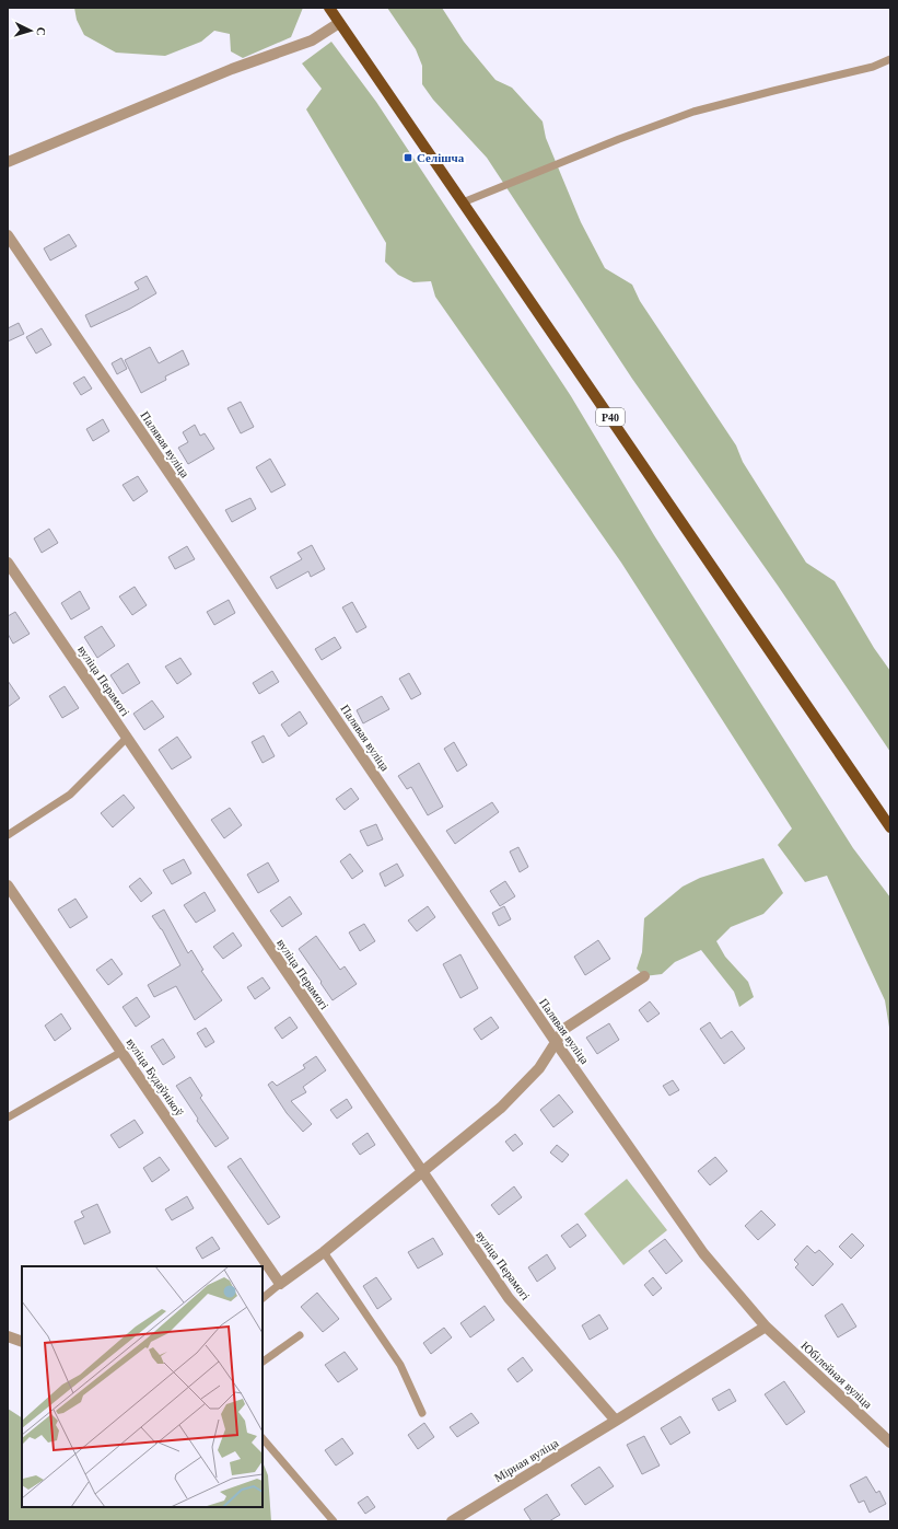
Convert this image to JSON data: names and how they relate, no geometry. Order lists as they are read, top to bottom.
{
  "streets": {
    "main road": ["Р40"],
    "street": [
      "Палявая вуліца",
      "вуліца Перамогі",
      "вуліца Будаўнікоў",
      "Юбілейная вуліца",
      "Мірная вуліца"
    ]
  },
  "crossings": [
    ["Палявая вуліца", "Юбілейная вуліца"],
    ["Палявая вуліца", "Мірная вуліца"],
    ["вуліца Перамогі", "Мірная вуліца"],
    ["Юбілейная вуліца", "Мірная вуліца"]
  ],
  "places": {
    "transit": ["Селішча"]
  },
  "north": "right"
}
